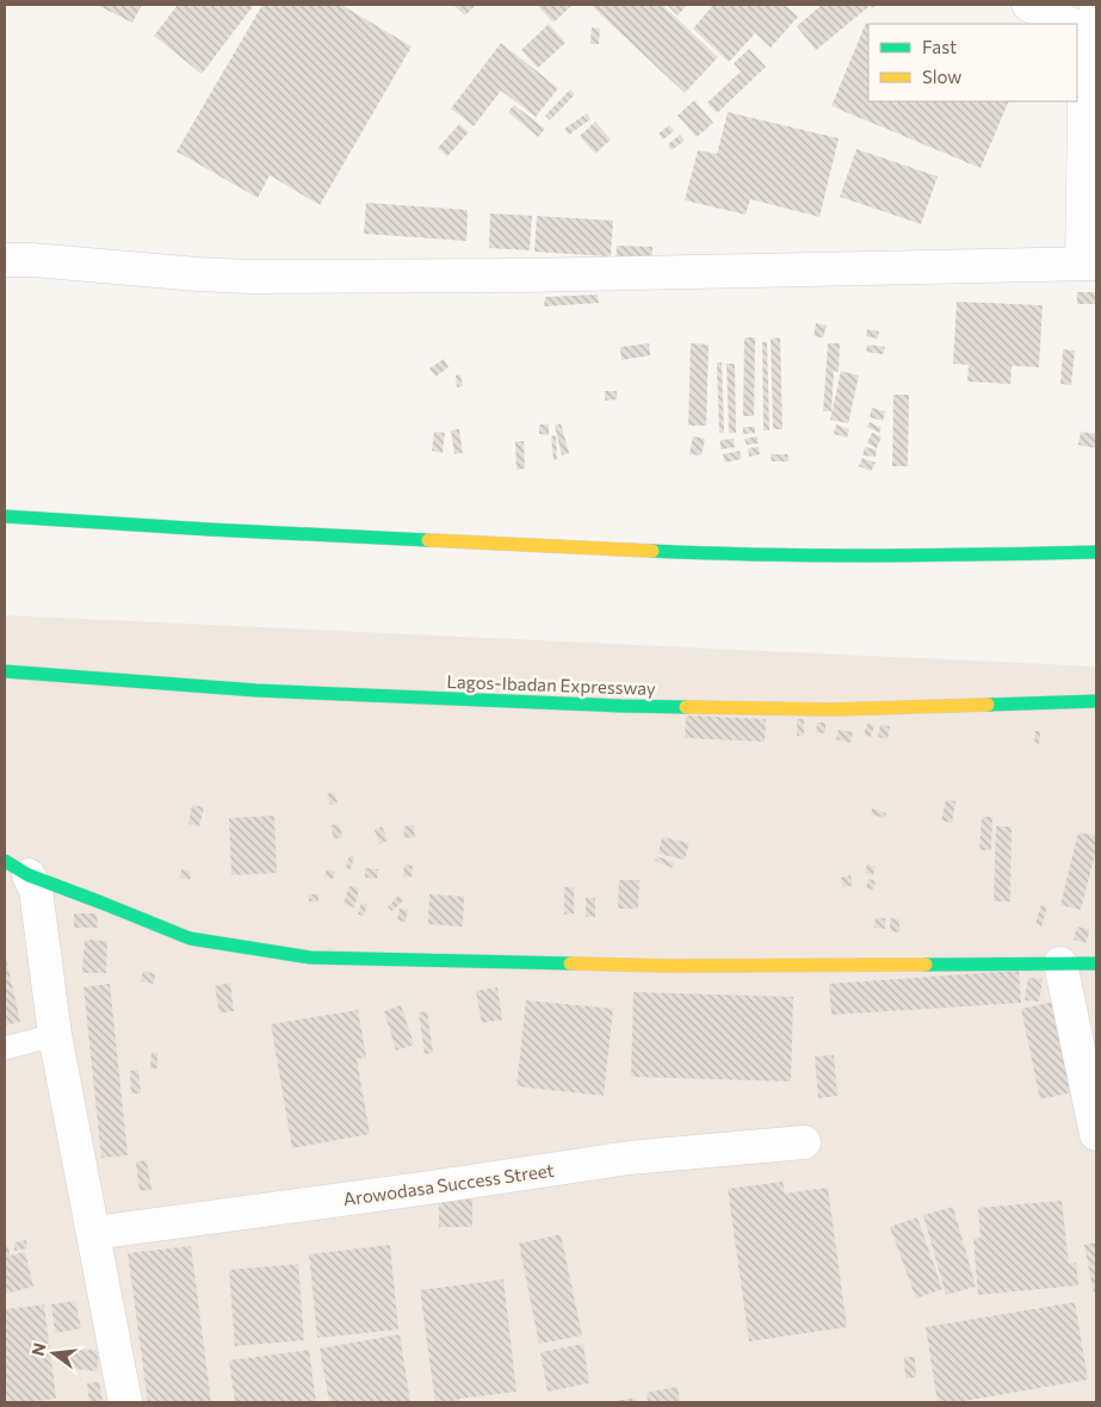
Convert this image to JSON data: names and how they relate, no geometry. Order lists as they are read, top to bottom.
{
  "streets": {
    "main road": ["Lagos-Ibadan Expressway"],
    "street": ["Arowodasa Success Street"]
  },
  "legend": ["Fast", "Slow"],
  "north": "left"
}
